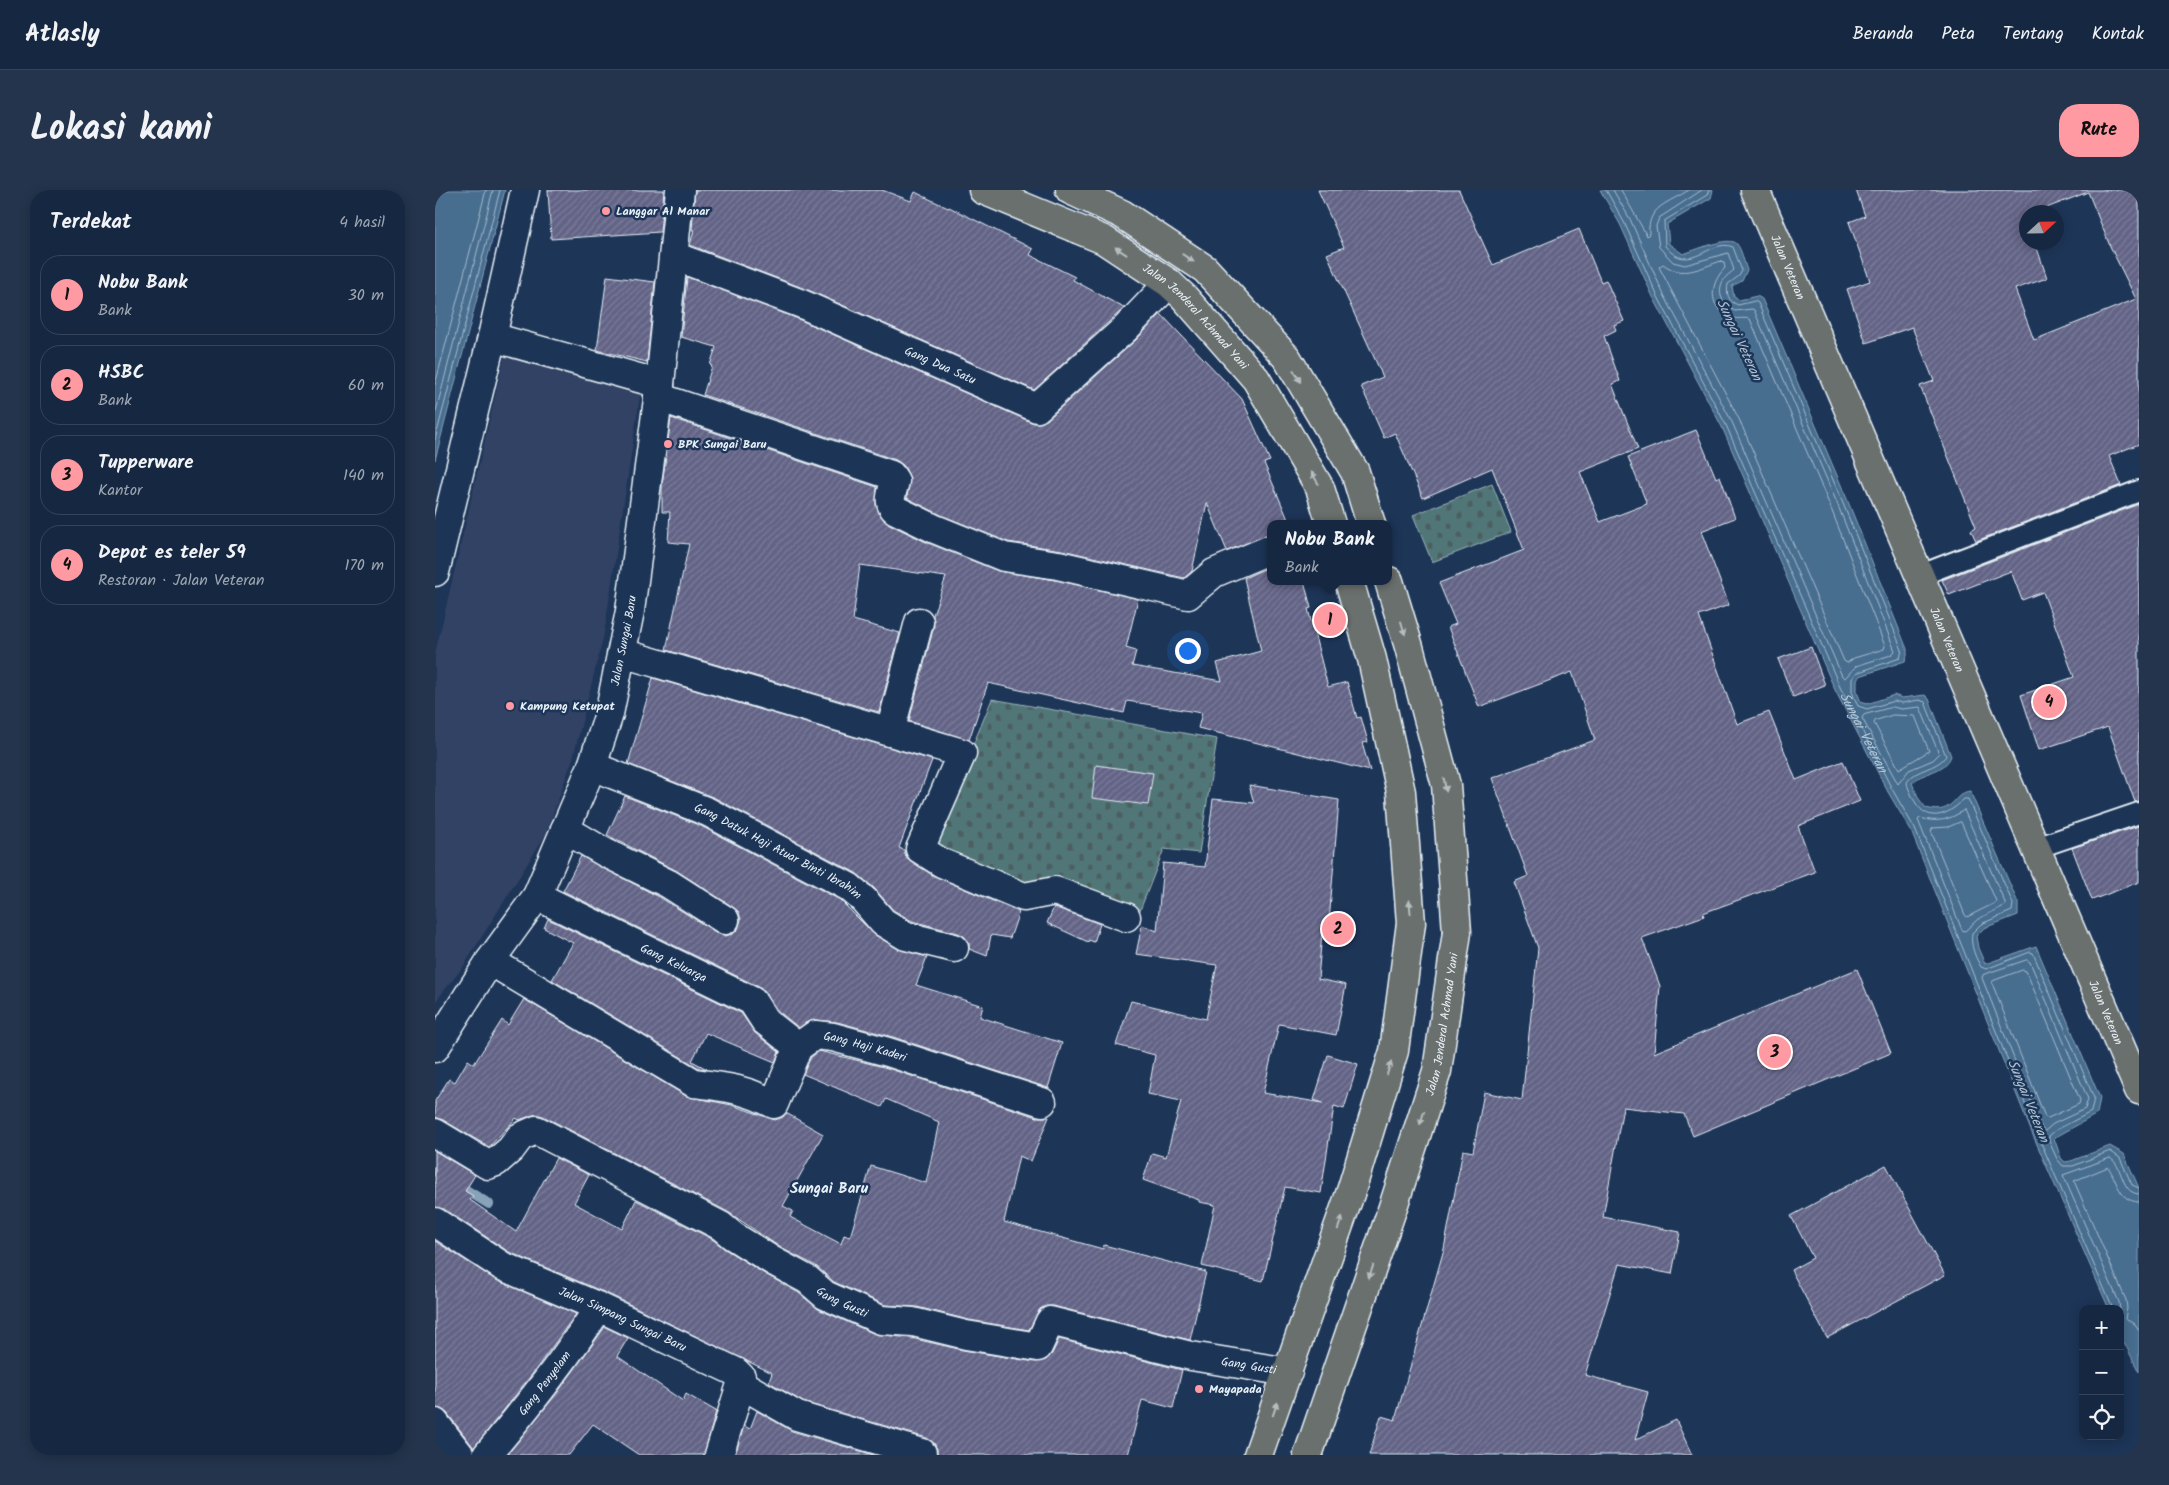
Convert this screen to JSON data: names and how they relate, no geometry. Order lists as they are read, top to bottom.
{
  "streets": {
    "main road": ["Jalan Veteran", "Jalan Jenderal Achmad Yani"],
    "street": [
      "Gang Dua Satu",
      "Jalan Sungai Baru",
      "Gang Datuk Haji Atuar Binti Ibrahim",
      "Gang Keluarga",
      "Gang Haji Kaderi",
      "Gang Gusti",
      "Jalan Simpang Sungai Baru",
      "Gang Penyelam"
    ]
  },
  "crossings": [
    ["Jalan Jenderal Achmad Yani", "Gang Dua Satu"],
    ["Gang Dua Satu", "Jalan Sungai Baru"],
    ["Jalan Sungai Baru", "Gang Datuk Haji Atuar Binti Ibrahim"],
    ["Jalan Sungai Baru", "Gang Keluarga"],
    ["Gang Keluarga", "Gang Haji Kaderi"],
    ["Jalan Simpang Sungai Baru", "Gang Penyelam"]
  ],
  "districts": ["Sungai Baru"],
  "water": ["Sungai Veteran"],
  "places": [
    "Langgar Al Manar",
    "BPK Sungai Baru",
    "Kampung Ketupat",
    "Mayapada"
  ],
  "north": "right",
  "page": {
    "header": "Atlasly",
    "nav": [
      "Beranda",
      "Peta",
      "Tentang",
      "Kontak"
    ],
    "title": "Lokasi kami",
    "buttons": "Rute",
    "heading": ["Terdekat", "4 hasil"],
    "list": [
      {
        "mark": "1",
        "name": "Nobu Bank",
        "note": "Bank",
        "value": "30 m"
      },
      {
        "mark": "2",
        "name": "HSBC",
        "note": "Bank",
        "value": "60 m"
      },
      {
        "mark": "3",
        "name": "Tupperware",
        "note": "Kantor",
        "value": "140 m"
      },
      {
        "mark": "4",
        "name": "Depot es teler 59",
        "note": "Restoran · Jalan Veteran",
        "value": "170 m"
      }
    ],
    "popup": ["Nobu Bank", "Bank"],
    "pins": [
      "1",
      "4",
      "2",
      "3"
    ],
    "map_buttons": ["+", "−"]
  }
}
